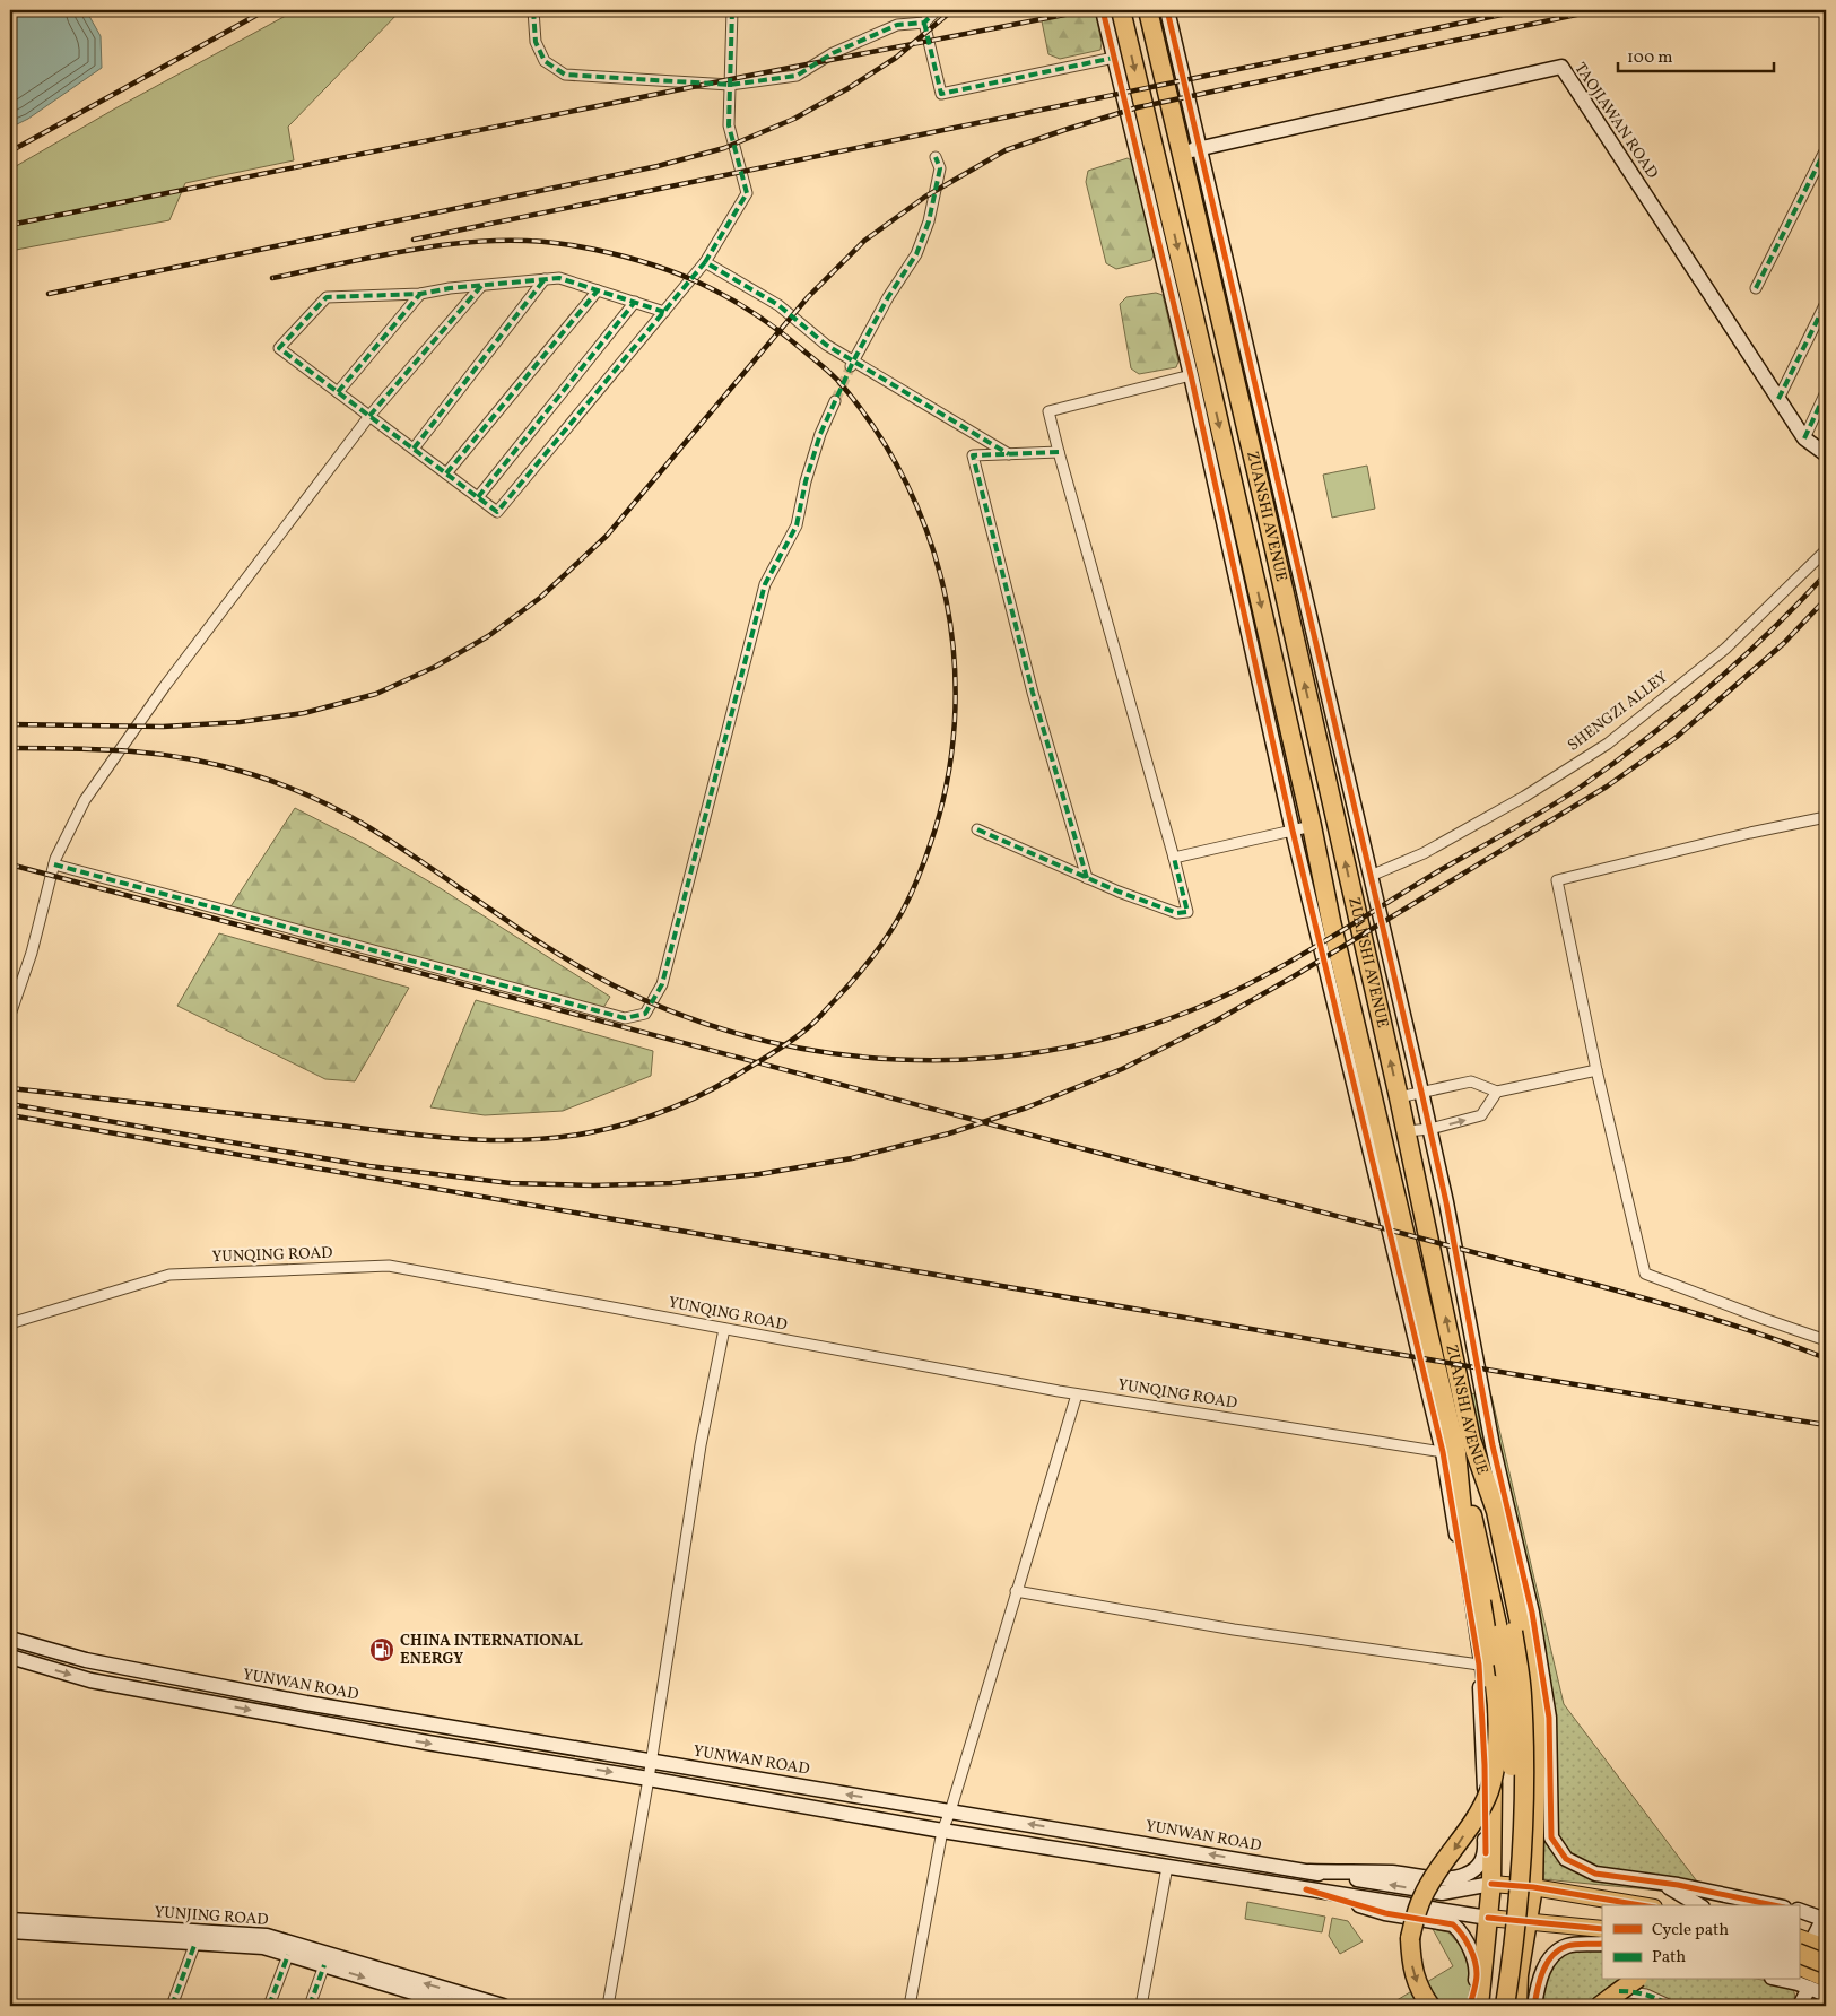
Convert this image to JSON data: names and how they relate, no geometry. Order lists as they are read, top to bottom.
{
  "streets": {
    "highway": ["ZUANSHI AVENUE"],
    "street": [
      "TAOJIAWAN ROAD",
      "SHENGZI ALLEY",
      "YUNQING ROAD",
      "YUNWAN ROAD",
      "YUNJING ROAD"
    ]
  },
  "crossings": [
    ["TAOJIAWAN ROAD", "ZUANSHI AVENUE"],
    ["ZUANSHI AVENUE", "YUNQING ROAD"],
    ["ZUANSHI AVENUE", "YUNWAN ROAD"]
  ],
  "places": {
    "fuel station": ["CHINA INTERNATIONAL ENERGY"]
  },
  "legend": ["Cycle path", "Path"],
  "scale_bar": "100 m"
}
